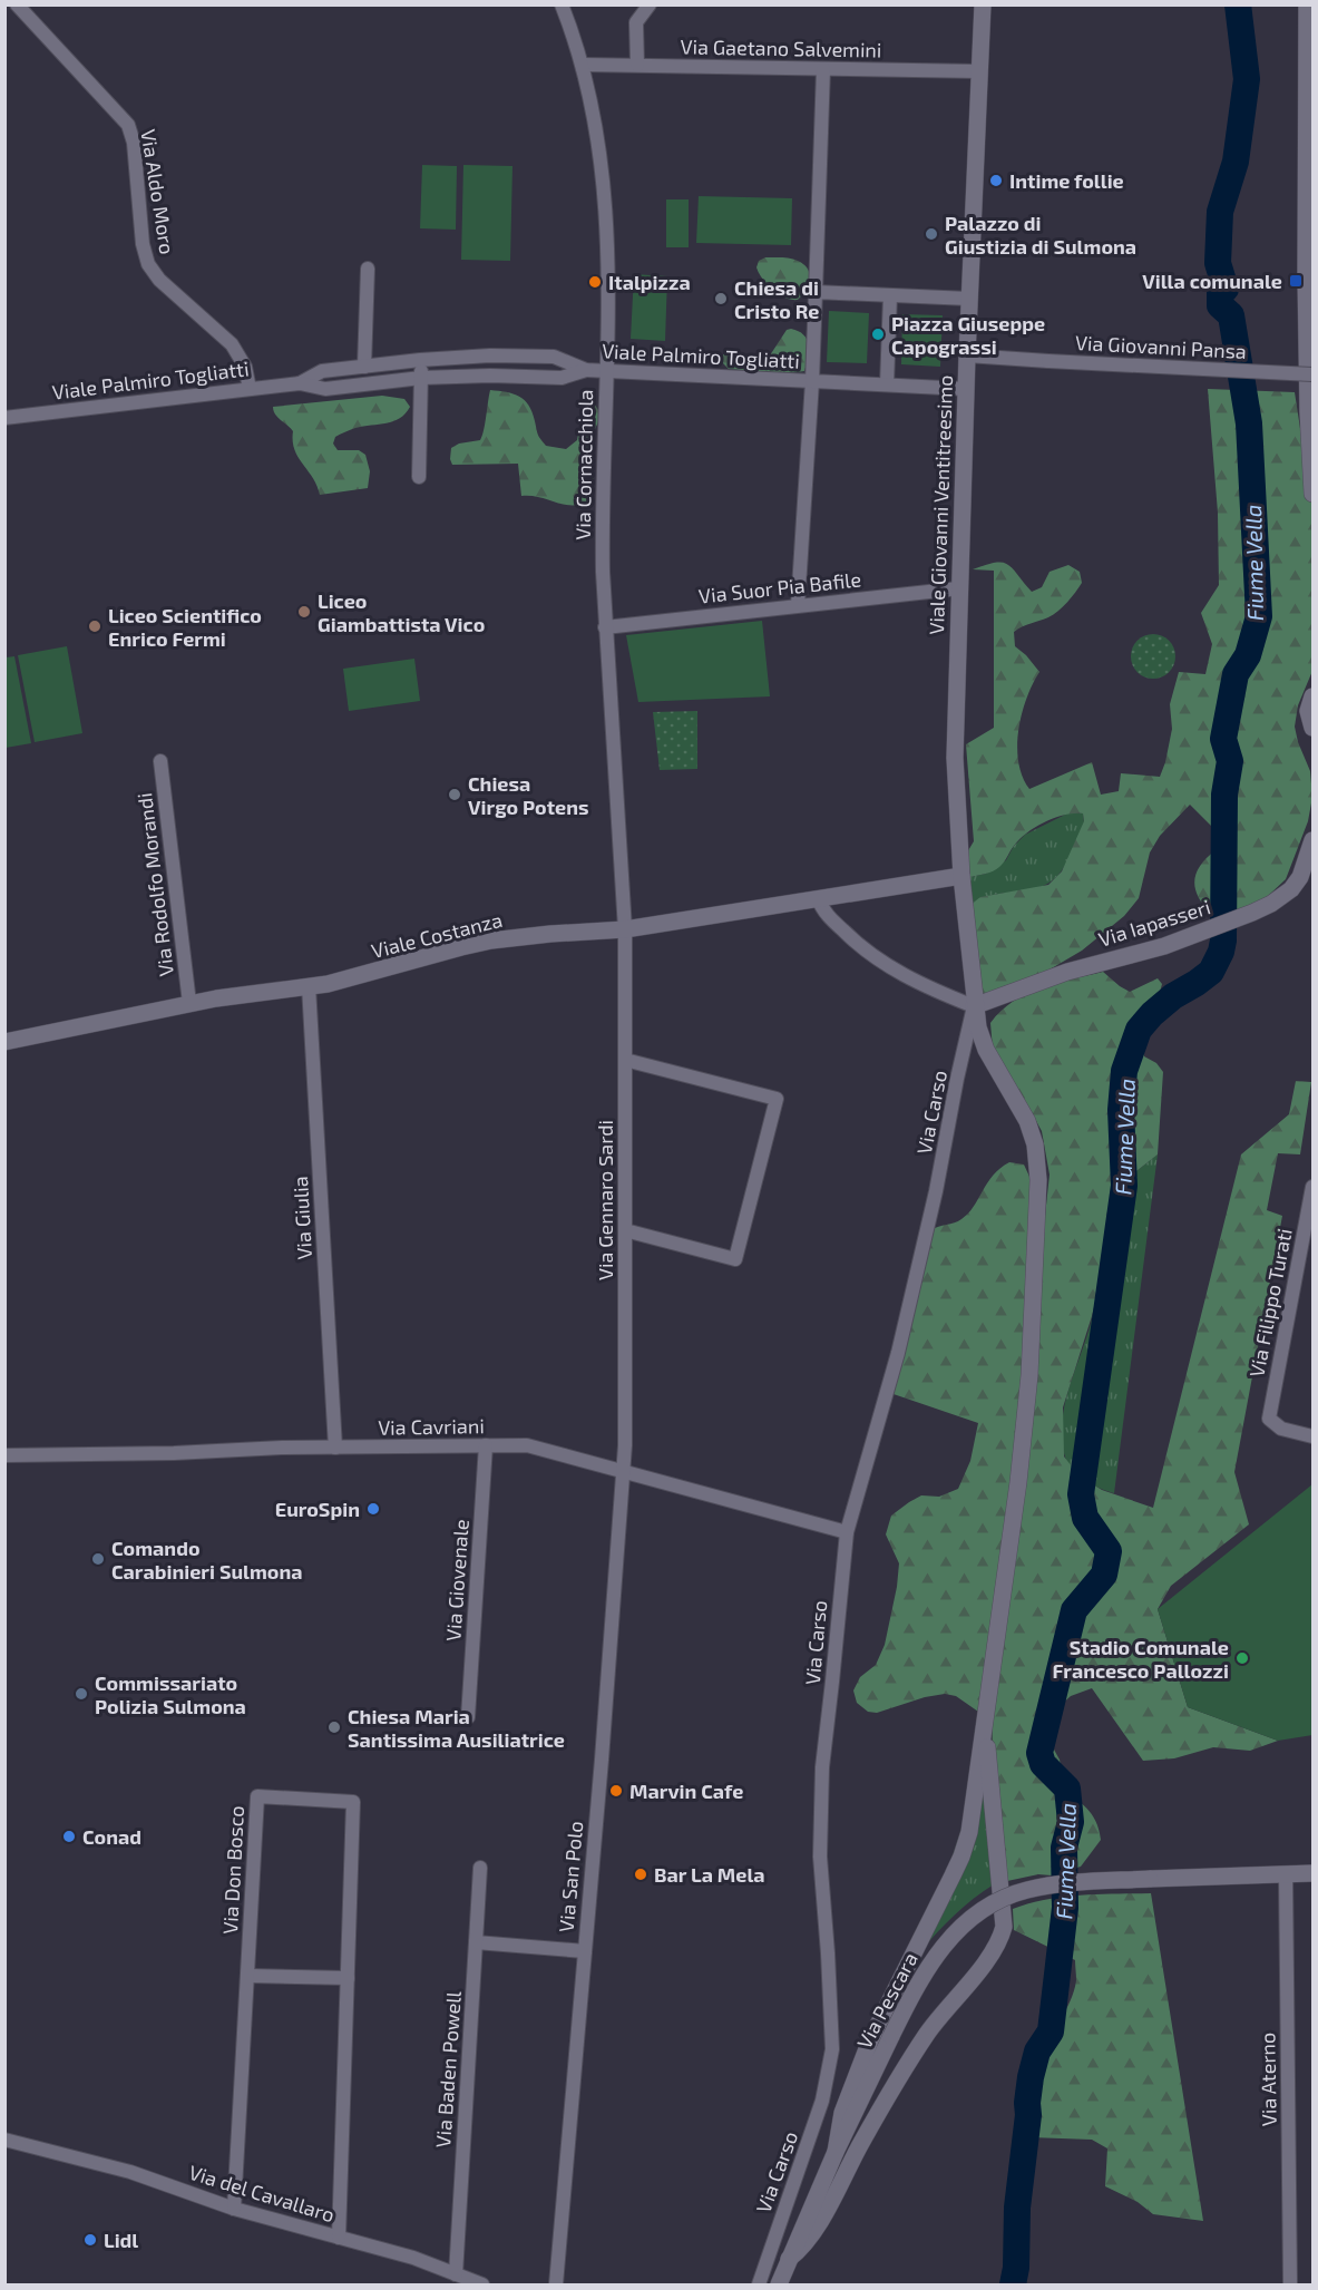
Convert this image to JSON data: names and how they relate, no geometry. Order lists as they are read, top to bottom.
{
  "streets": {
    "street": [
      "Via Gaetano Salvemini",
      "Via Aldo Moro",
      "Via Giovanni Pansa",
      "Viale Palmiro Togliatti",
      "Via Cornacchiola",
      "Viale Giovanni Ventitreesimo",
      "Via Suor Pia Bafile",
      "Via Rodolfo Morandi",
      "Via Iapasseri",
      "Viale Costanza",
      "Via Carso",
      "Via Gennaro Sardi",
      "Via Giulia",
      "Via Filippo Turati",
      "Via Cavriani",
      "Via Giovenale",
      "Via Don Bosco",
      "Via San Polo",
      "Via Pescara",
      "Via Baden Powell",
      "Via Aterno",
      "Via del Cavallaro"
    ]
  },
  "crossings": [
    ["Via Gaetano Salvemini", "Via Cornacchiola"],
    ["Via Gaetano Salvemini", "Viale Giovanni Ventitreesimo"],
    ["Via Aldo Moro", "Viale Palmiro Togliatti"],
    ["Via Giovanni Pansa", "Viale Giovanni Ventitreesimo"],
    ["Viale Palmiro Togliatti", "Via Cornacchiola"],
    ["Via Cornacchiola", "Via Suor Pia Bafile"],
    ["Via Cornacchiola", "Viale Costanza"],
    ["Via Cornacchiola", "Via Gennaro Sardi"],
    ["Viale Giovanni Ventitreesimo", "Via Suor Pia Bafile"],
    ["Viale Giovanni Ventitreesimo", "Via Iapasseri"],
    ["Viale Giovanni Ventitreesimo", "Viale Costanza"],
    ["Viale Giovanni Ventitreesimo", "Via Carso"],
    ["Via Rodolfo Morandi", "Viale Costanza"],
    ["Via Iapasseri", "Via Carso"],
    ["Viale Costanza", "Via Gennaro Sardi"],
    ["Viale Costanza", "Via Giulia"],
    ["Via Carso", "Via Cavriani"],
    ["Via Gennaro Sardi", "Via Cavriani"],
    ["Via Gennaro Sardi", "Via San Polo"],
    ["Via Giulia", "Via Cavriani"],
    ["Via Cavriani", "Via Giovenale"],
    ["Via Cavriani", "Via San Polo"],
    ["Via Don Bosco", "Via del Cavallaro"],
    ["Via Pescara", "Via Aterno"],
    ["Via Baden Powell", "Via del Cavallaro"]
  ],
  "water": ["Fiume Vella"],
  "places": {
    "other": [
      "Intime follie",
      "Palazzo di Giustizia di Sulmona",
      "Italpizza",
      "Chiesa di Cristo Re",
      "Piazza Giuseppe Capograssi",
      "Liceo Giambattista Vico",
      "Liceo Scientifico Enrico Fermi",
      "Chiesa Virgo Potens",
      "EuroSpin",
      "Comando Carabinieri Sulmona",
      "Stadio Comunale Francesco Pallozzi",
      "Commissariato Polizia Sulmona",
      "Chiesa Maria Santissima Ausiliatrice",
      "Marvin Cafe",
      "Conad",
      "Bar La Mela",
      "Lidl"
    ],
    "transit": ["Villa comunale"]
  }
}
